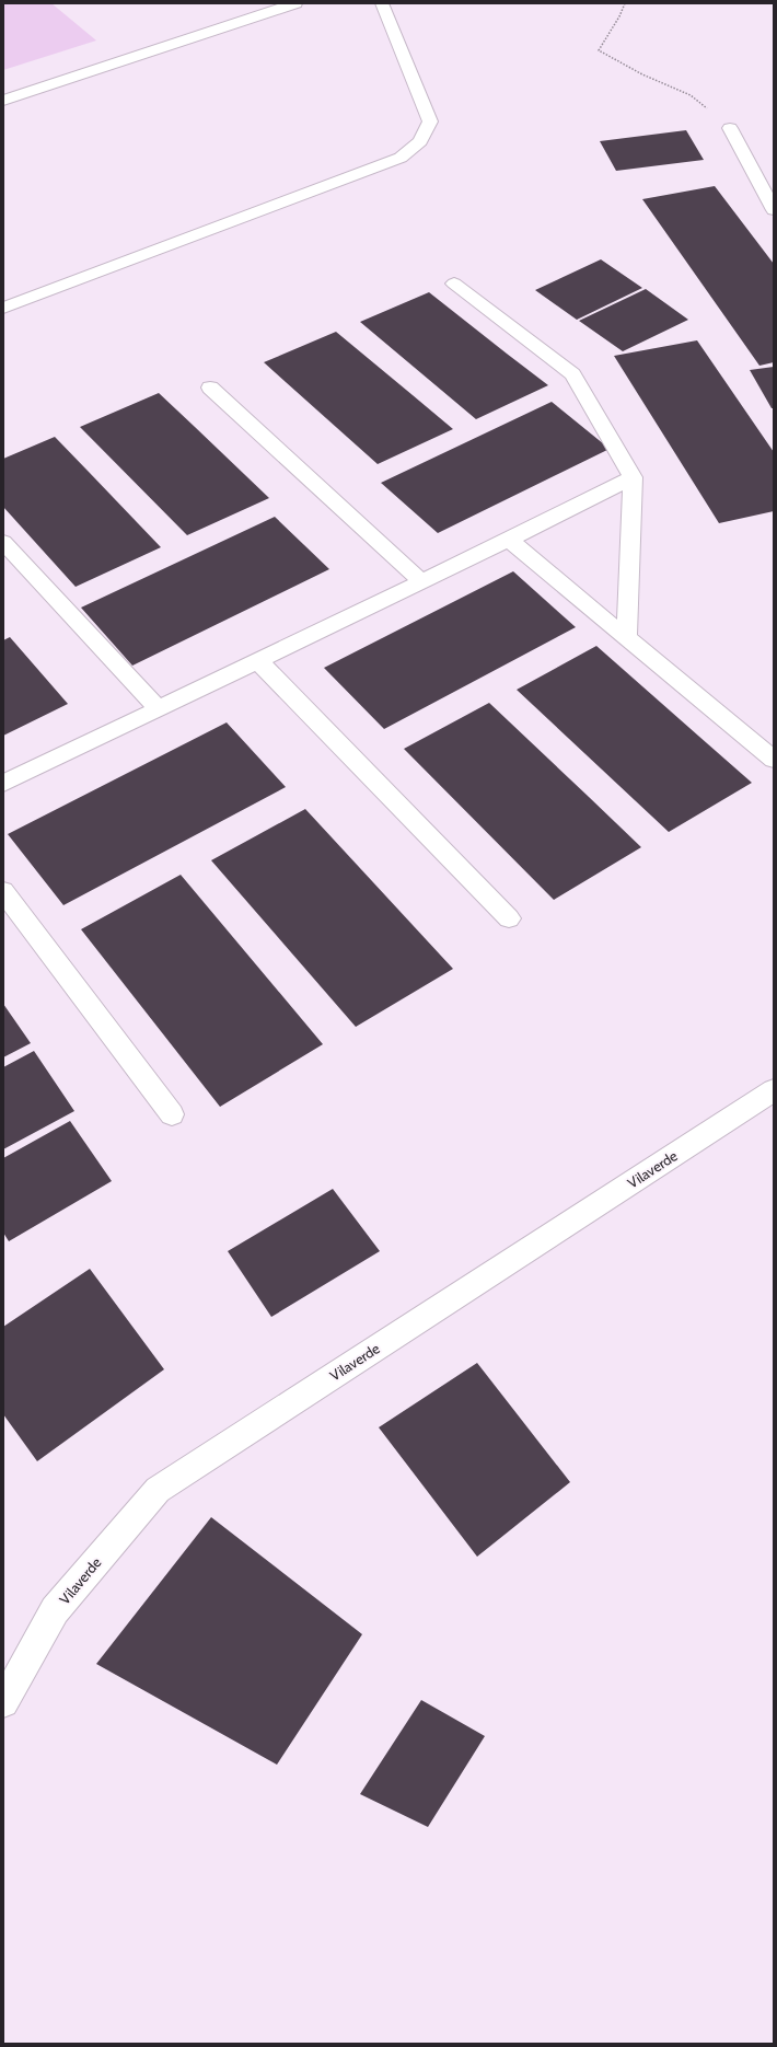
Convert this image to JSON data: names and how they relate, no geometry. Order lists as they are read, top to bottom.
{
  "streets": {
    "street": ["Vilaverde"]
  }
}
